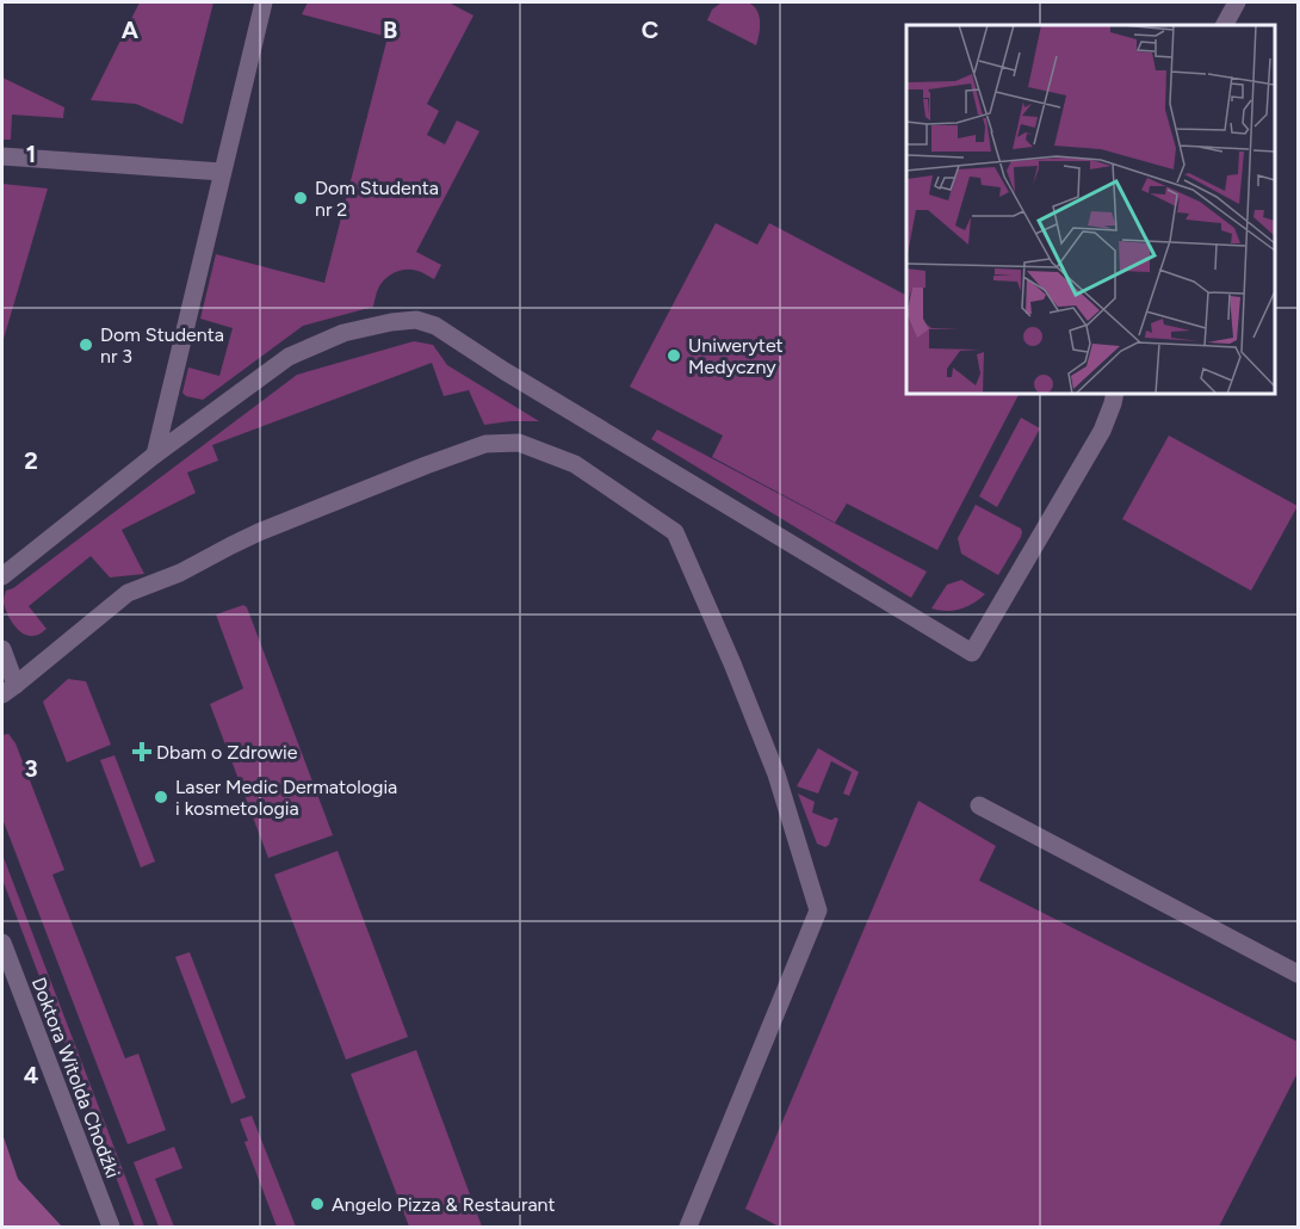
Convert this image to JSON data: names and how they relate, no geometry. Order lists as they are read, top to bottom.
{
  "streets": {
    "street": ["Doktora Witolda Chodźki"]
  },
  "places": {
    "other": [
      "Dom Studenta nr 2",
      "Dom Studenta nr 3",
      "Uniwerytet Medyczny",
      "Laser Medic Dermatologia i kosmetologia",
      "Angelo Pizza & Restaurant"
    ],
    "health": ["Dbam o Zdrowie"]
  },
  "grid": {
    "columns": ["A", "B", "C"],
    "rows": [
      "1",
      "2",
      "3",
      "4"
    ]
  }
}
